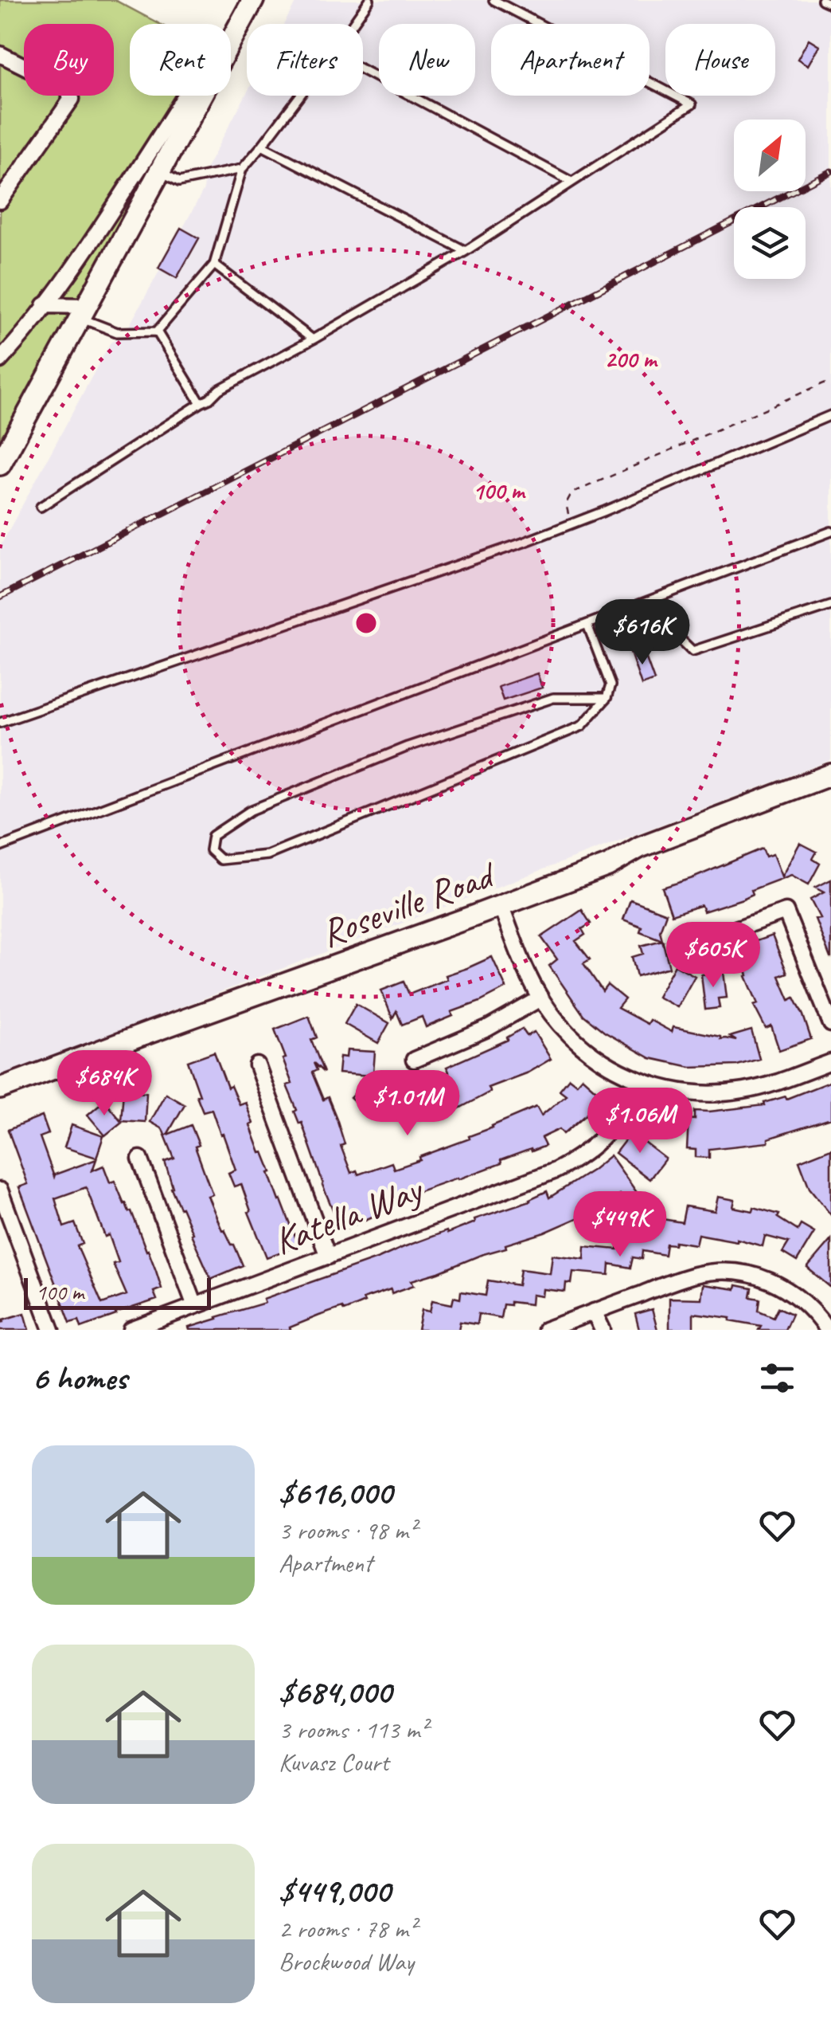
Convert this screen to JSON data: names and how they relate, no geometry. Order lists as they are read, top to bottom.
{
  "streets": {
    "main road": ["Roseville Road"],
    "street": ["Katella Way"]
  },
  "scale_bar": "100 m",
  "north": "top right",
  "page": {
    "chip": [
      "Buy",
      "Rent",
      "Filters",
      "New",
      "Apartment",
      "House"
    ],
    "price": [
      "$616K",
      "$605K",
      "$684K",
      "$1.01M",
      "$1.06M",
      "$449K"
    ],
    "scale": "100 m",
    "heading": "6 homes",
    "list": [
      {
        "name": "$616,000",
        "note": "3 rooms · 98 m² · Apartment"
      },
      {
        "name": "$684,000",
        "note": "3 rooms · 113 m² · Kuvasz Court"
      },
      {
        "name": "$449,000",
        "note": "2 rooms · 78 m² · Brockwood Way"
      }
    ]
  },
  "rings": ["200 m", "100 m"]
}
